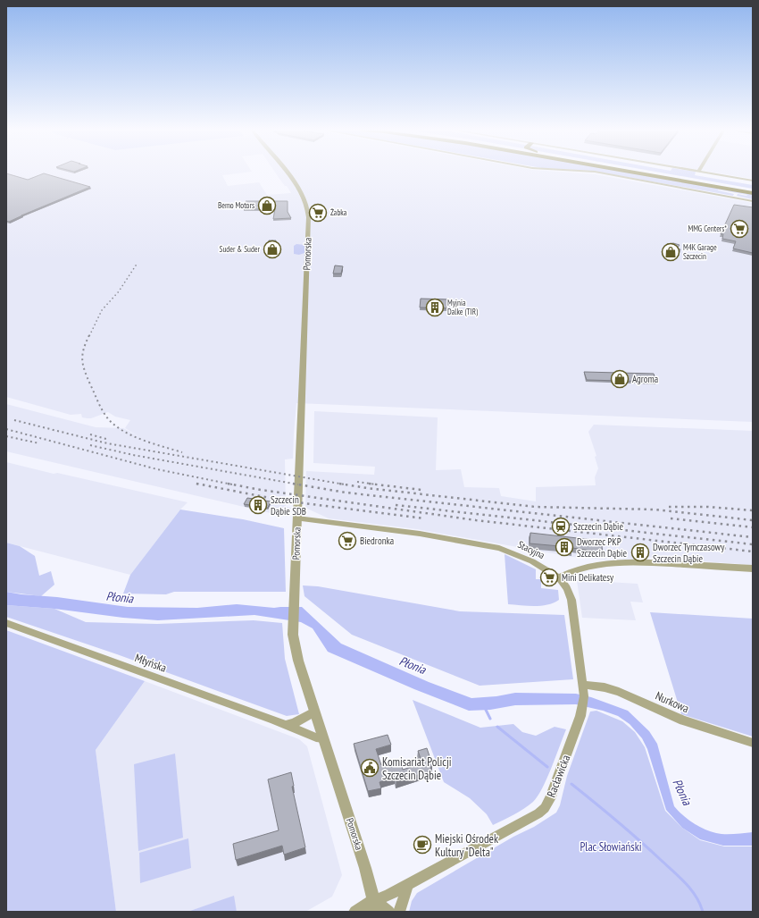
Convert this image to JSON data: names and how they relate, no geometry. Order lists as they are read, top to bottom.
{
  "streets": {
    "street": [
      "Pomorska",
      "Stacyjna",
      "Młyńska",
      "Nurkowa",
      "Racławicka"
    ]
  },
  "crossings": [
    ["Pomorska", "Stacyjna"],
    ["Pomorska", "Młyńska"],
    ["Pomorska", "Racławicka"],
    ["Stacyjna", "Racławicka"],
    ["Nurkowa", "Racławicka"]
  ],
  "water": ["Płonia"],
  "parks": ["Plac Słowiański"],
  "places": {
    "shop": [
      "Bemo Motors",
      "Suder & Suder",
      "M4K Garage Szczecin",
      "Agroma"
    ],
    "supermarket": [
      "Żabka",
      "MMG Centers*",
      "Biedronka",
      "Mini Delikatesy"
    ],
    "building": [
      "Myjnia Dalke (TIR)",
      "Szczecin Dąbie SDB",
      "Dworzec PKP Szczecin Dąbie",
      "Dworzec Tymczasowy Szczecin Dąbie"
    ],
    "station": ["Szczecin Dąbie"],
    "public building": ["Komisariat Policji Szczecin Dąbie"],
    "cafe": ["Miejski Ośrodek Kultury \"Delta\""]
  }
}
